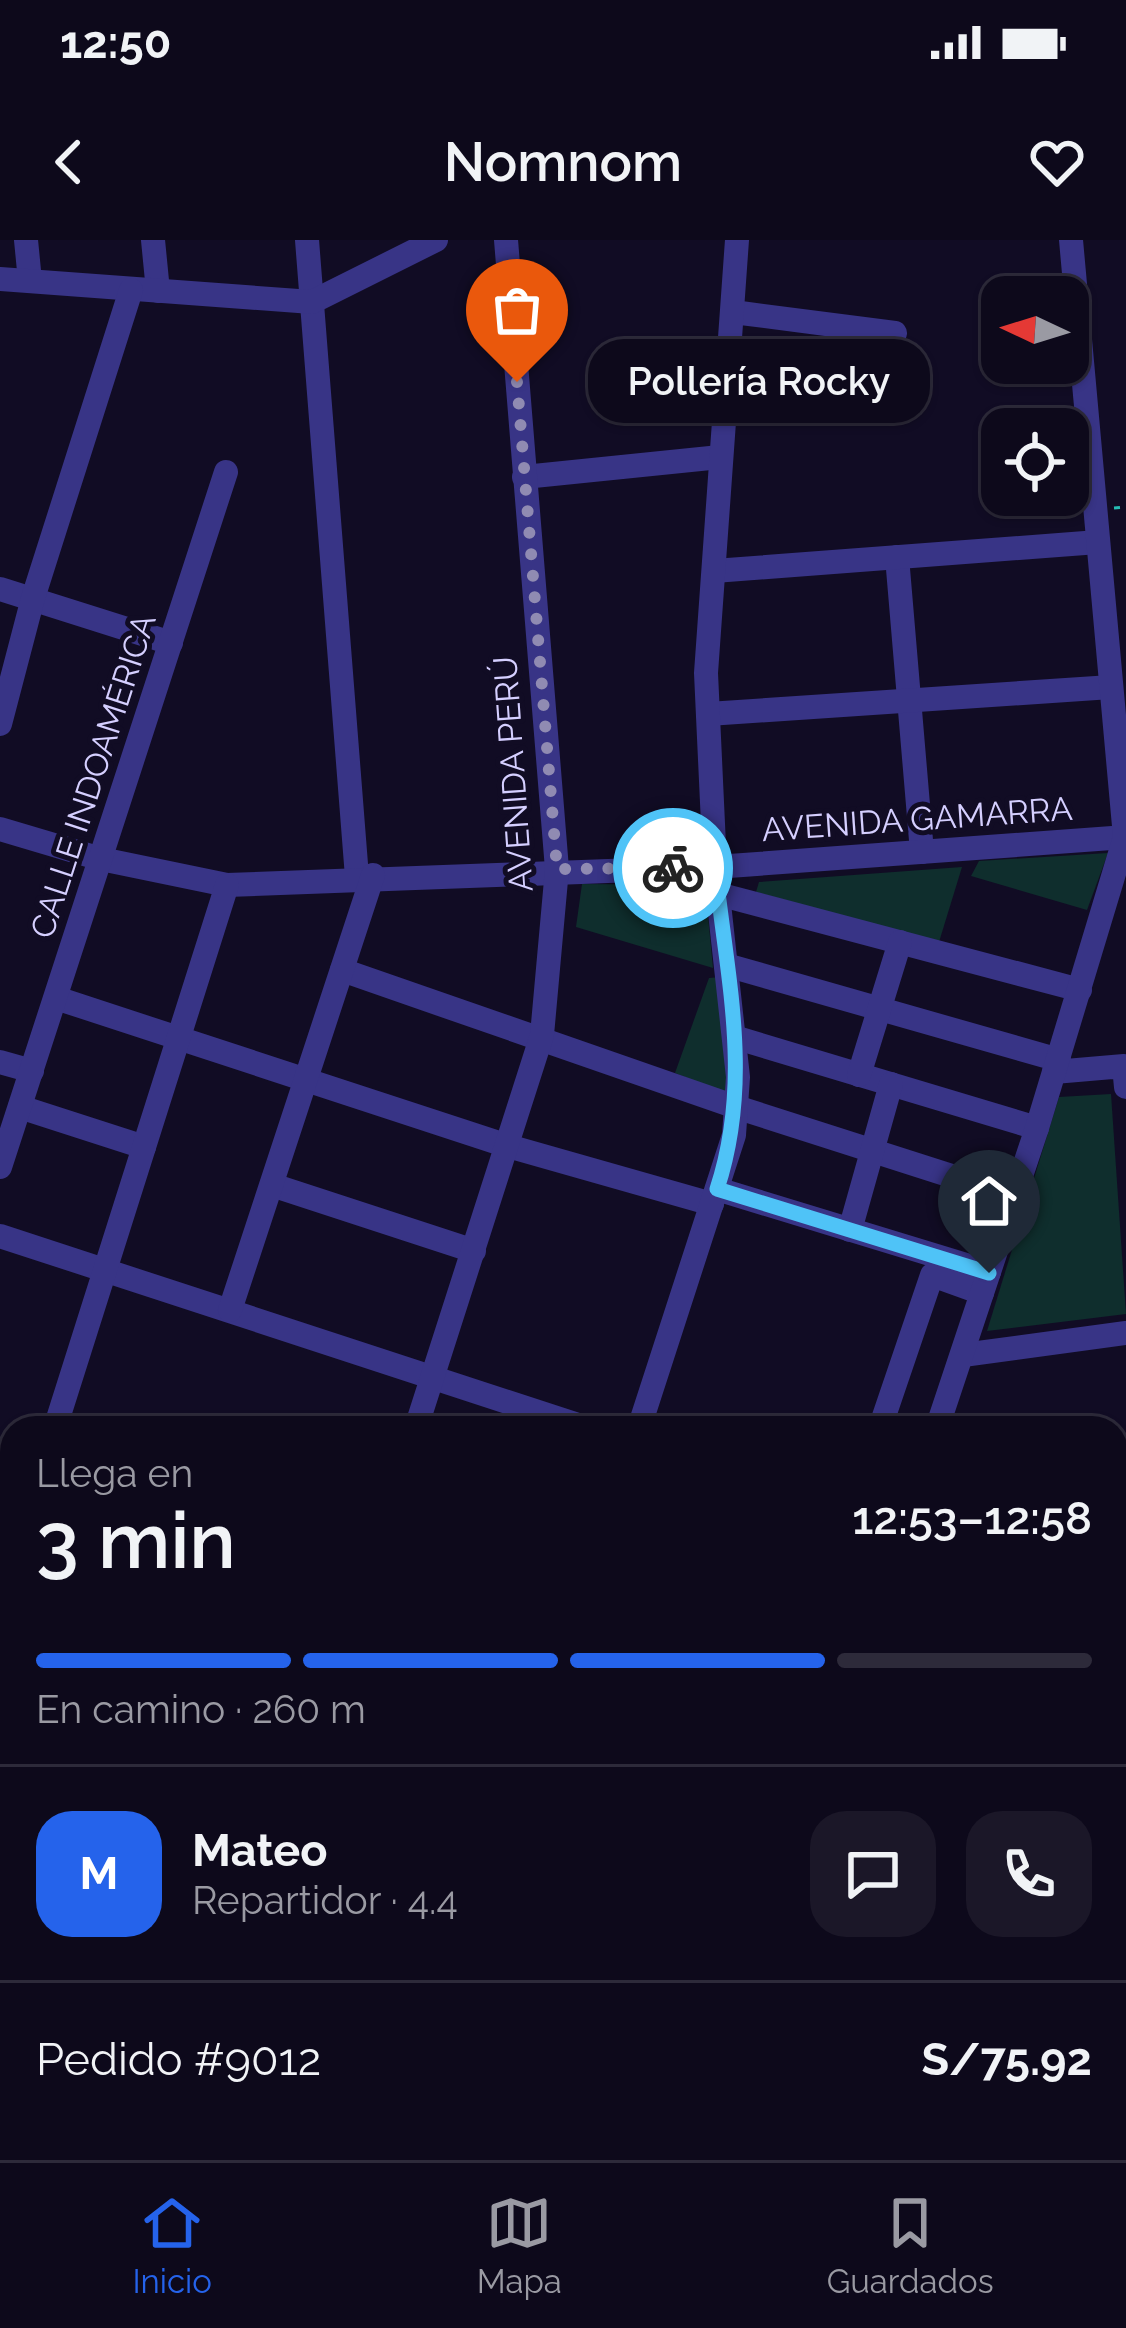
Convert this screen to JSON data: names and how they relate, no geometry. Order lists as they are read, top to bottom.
{
  "streets": {
    "street": ["AVENIDA PERÚ", "CALLE INDOAMÉRICA", "AVENIDA GAMARRA"]
  },
  "crossings": [
    ["AVENIDA PERÚ", "AVENIDA GAMARRA"],
    ["CALLE INDOAMÉRICA", "AVENIDA GAMARRA"]
  ],
  "places": ["Pollería Rocky"],
  "north": "left",
  "page": {
    "status": "12:50",
    "header": "Nomnom",
    "bubble": "Pollería Rocky",
    "heading": ["3 min", "Llega en", "12:53–12:58"],
    "panel": [
      "Mateo",
      "Repartidor · 4.4",
      "Pedido #9012",
      "S/75.92"
    ],
    "bar": "En camino · 260 m",
    "round": "M",
    "tabs": ["Inicio", "Mapa", "Guardados"]
  }
}
